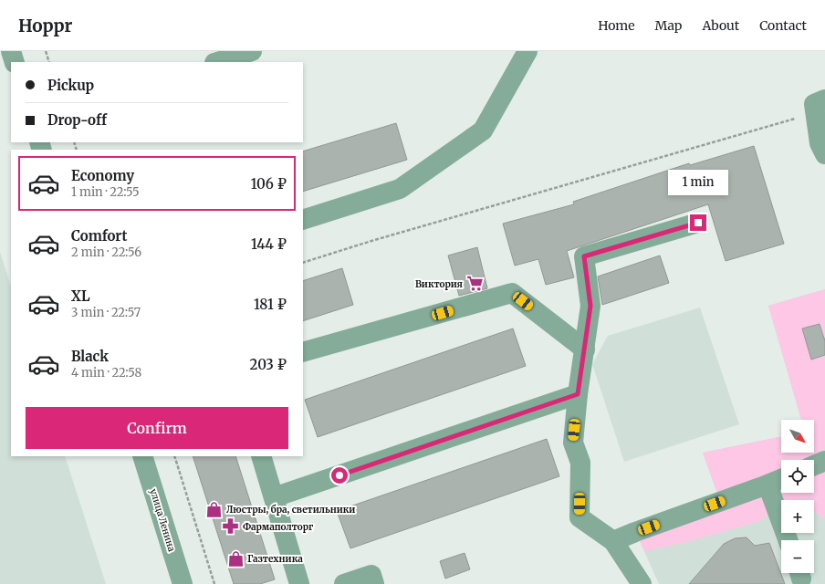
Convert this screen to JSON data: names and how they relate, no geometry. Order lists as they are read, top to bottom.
{
  "streets": {
    "street": ["улица Ленина"]
  },
  "places": {
    "supermarket": ["Виктория"],
    "shop": ["Люстры, бра, светильники", "Газтехника"],
    "pharmacy": ["Фармаполторг"]
  },
  "north": "bottom right",
  "page": {
    "header": "Hoppr",
    "nav": [
      "Home",
      "Map",
      "About",
      "Contact"
    ],
    "banner": ["Pickup", "Drop-off"],
    "list": [
      {
        "name": "Economy",
        "note": "1 min · 22:55",
        "value": "106 ₽"
      },
      {
        "name": "Comfort",
        "note": "2 min · 22:56",
        "value": "144 ₽"
      },
      {
        "name": "XL",
        "note": "3 min · 22:57",
        "value": "181 ₽"
      },
      {
        "name": "Black",
        "note": "4 min · 22:58",
        "value": "203 ₽"
      }
    ],
    "bubble": "1 min",
    "buttons": "Confirm",
    "map_buttons": ["+", "−"]
  }
}
